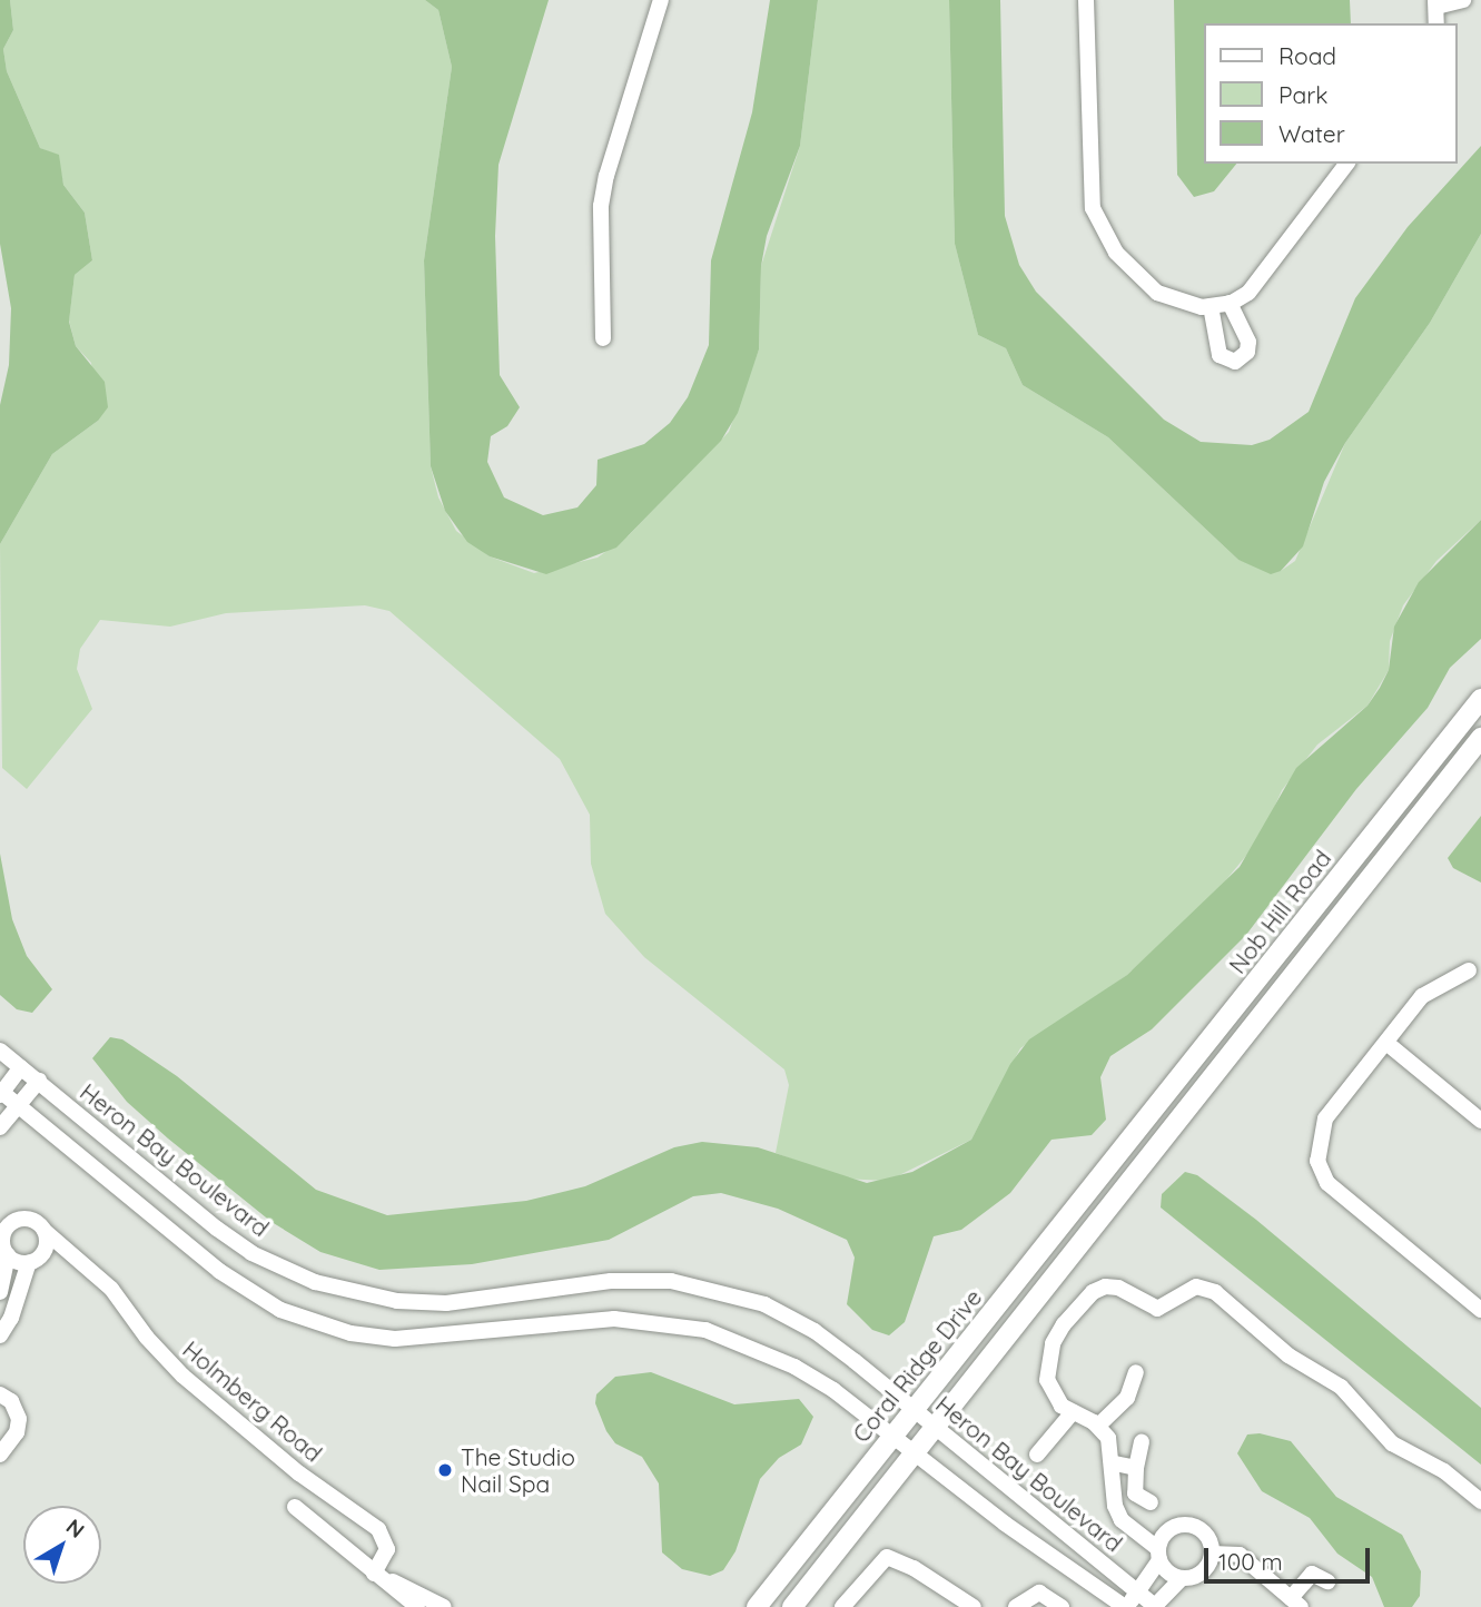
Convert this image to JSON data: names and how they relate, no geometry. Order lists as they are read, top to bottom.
{
  "streets": {
    "main road": ["Nob Hill Road", "Coral Ridge Drive"],
    "street": ["Heron Bay Boulevard", "Holmberg Road"]
  },
  "crossings": [
    ["Nob Hill Road", "Heron Bay Boulevard"],
    ["Nob Hill Road", "Coral Ridge Drive"],
    ["Heron Bay Boulevard", "Coral Ridge Drive"]
  ],
  "places": ["The Studio Nail Spa"],
  "legend": ["Road", "Park", "Water"],
  "scale_bar": "100 m",
  "north": "top right"
}
